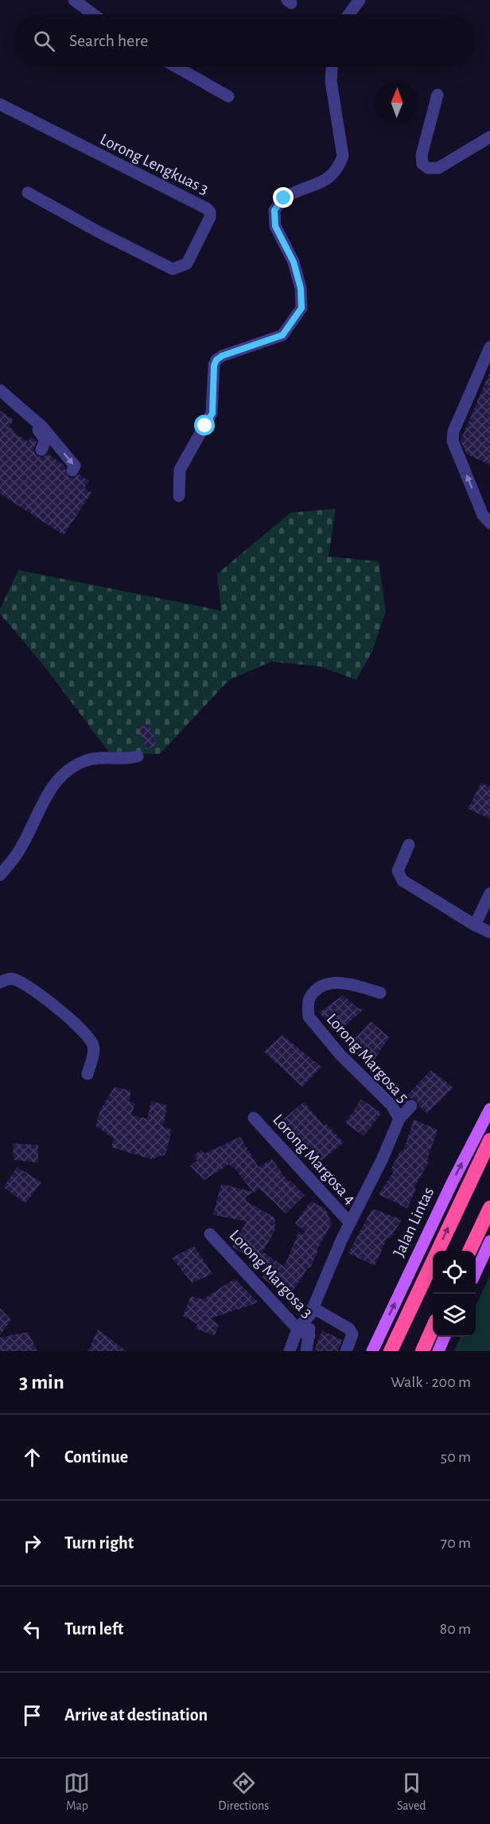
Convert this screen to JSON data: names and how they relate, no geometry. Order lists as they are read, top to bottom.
{
  "streets": {
    "highway": ["Jalan Lintas"],
    "street": [
      "Lorong Lengkuas 3",
      "Lorong Margosa 5",
      "Lorong Margosa 4",
      "Lorong Margosa 3"
    ]
  },
  "crossings": [
    ["Lorong Margosa 5", "Lorong Margosa 4"],
    ["Lorong Margosa 5", "Lorong Margosa 3"]
  ],
  "one_way": ["Jalan Lintas"],
  "north": "top",
  "page": {
    "search": "Search here",
    "heading": ["3 min", "Walk · 200 m"],
    "list": [
      ["Continue", "50 m"],
      ["Turn right", "70 m"],
      ["Turn left", "80 m"],
      "Arrive at destination"
    ],
    "nav": ["Map", "Directions", "Saved"]
  }
}
